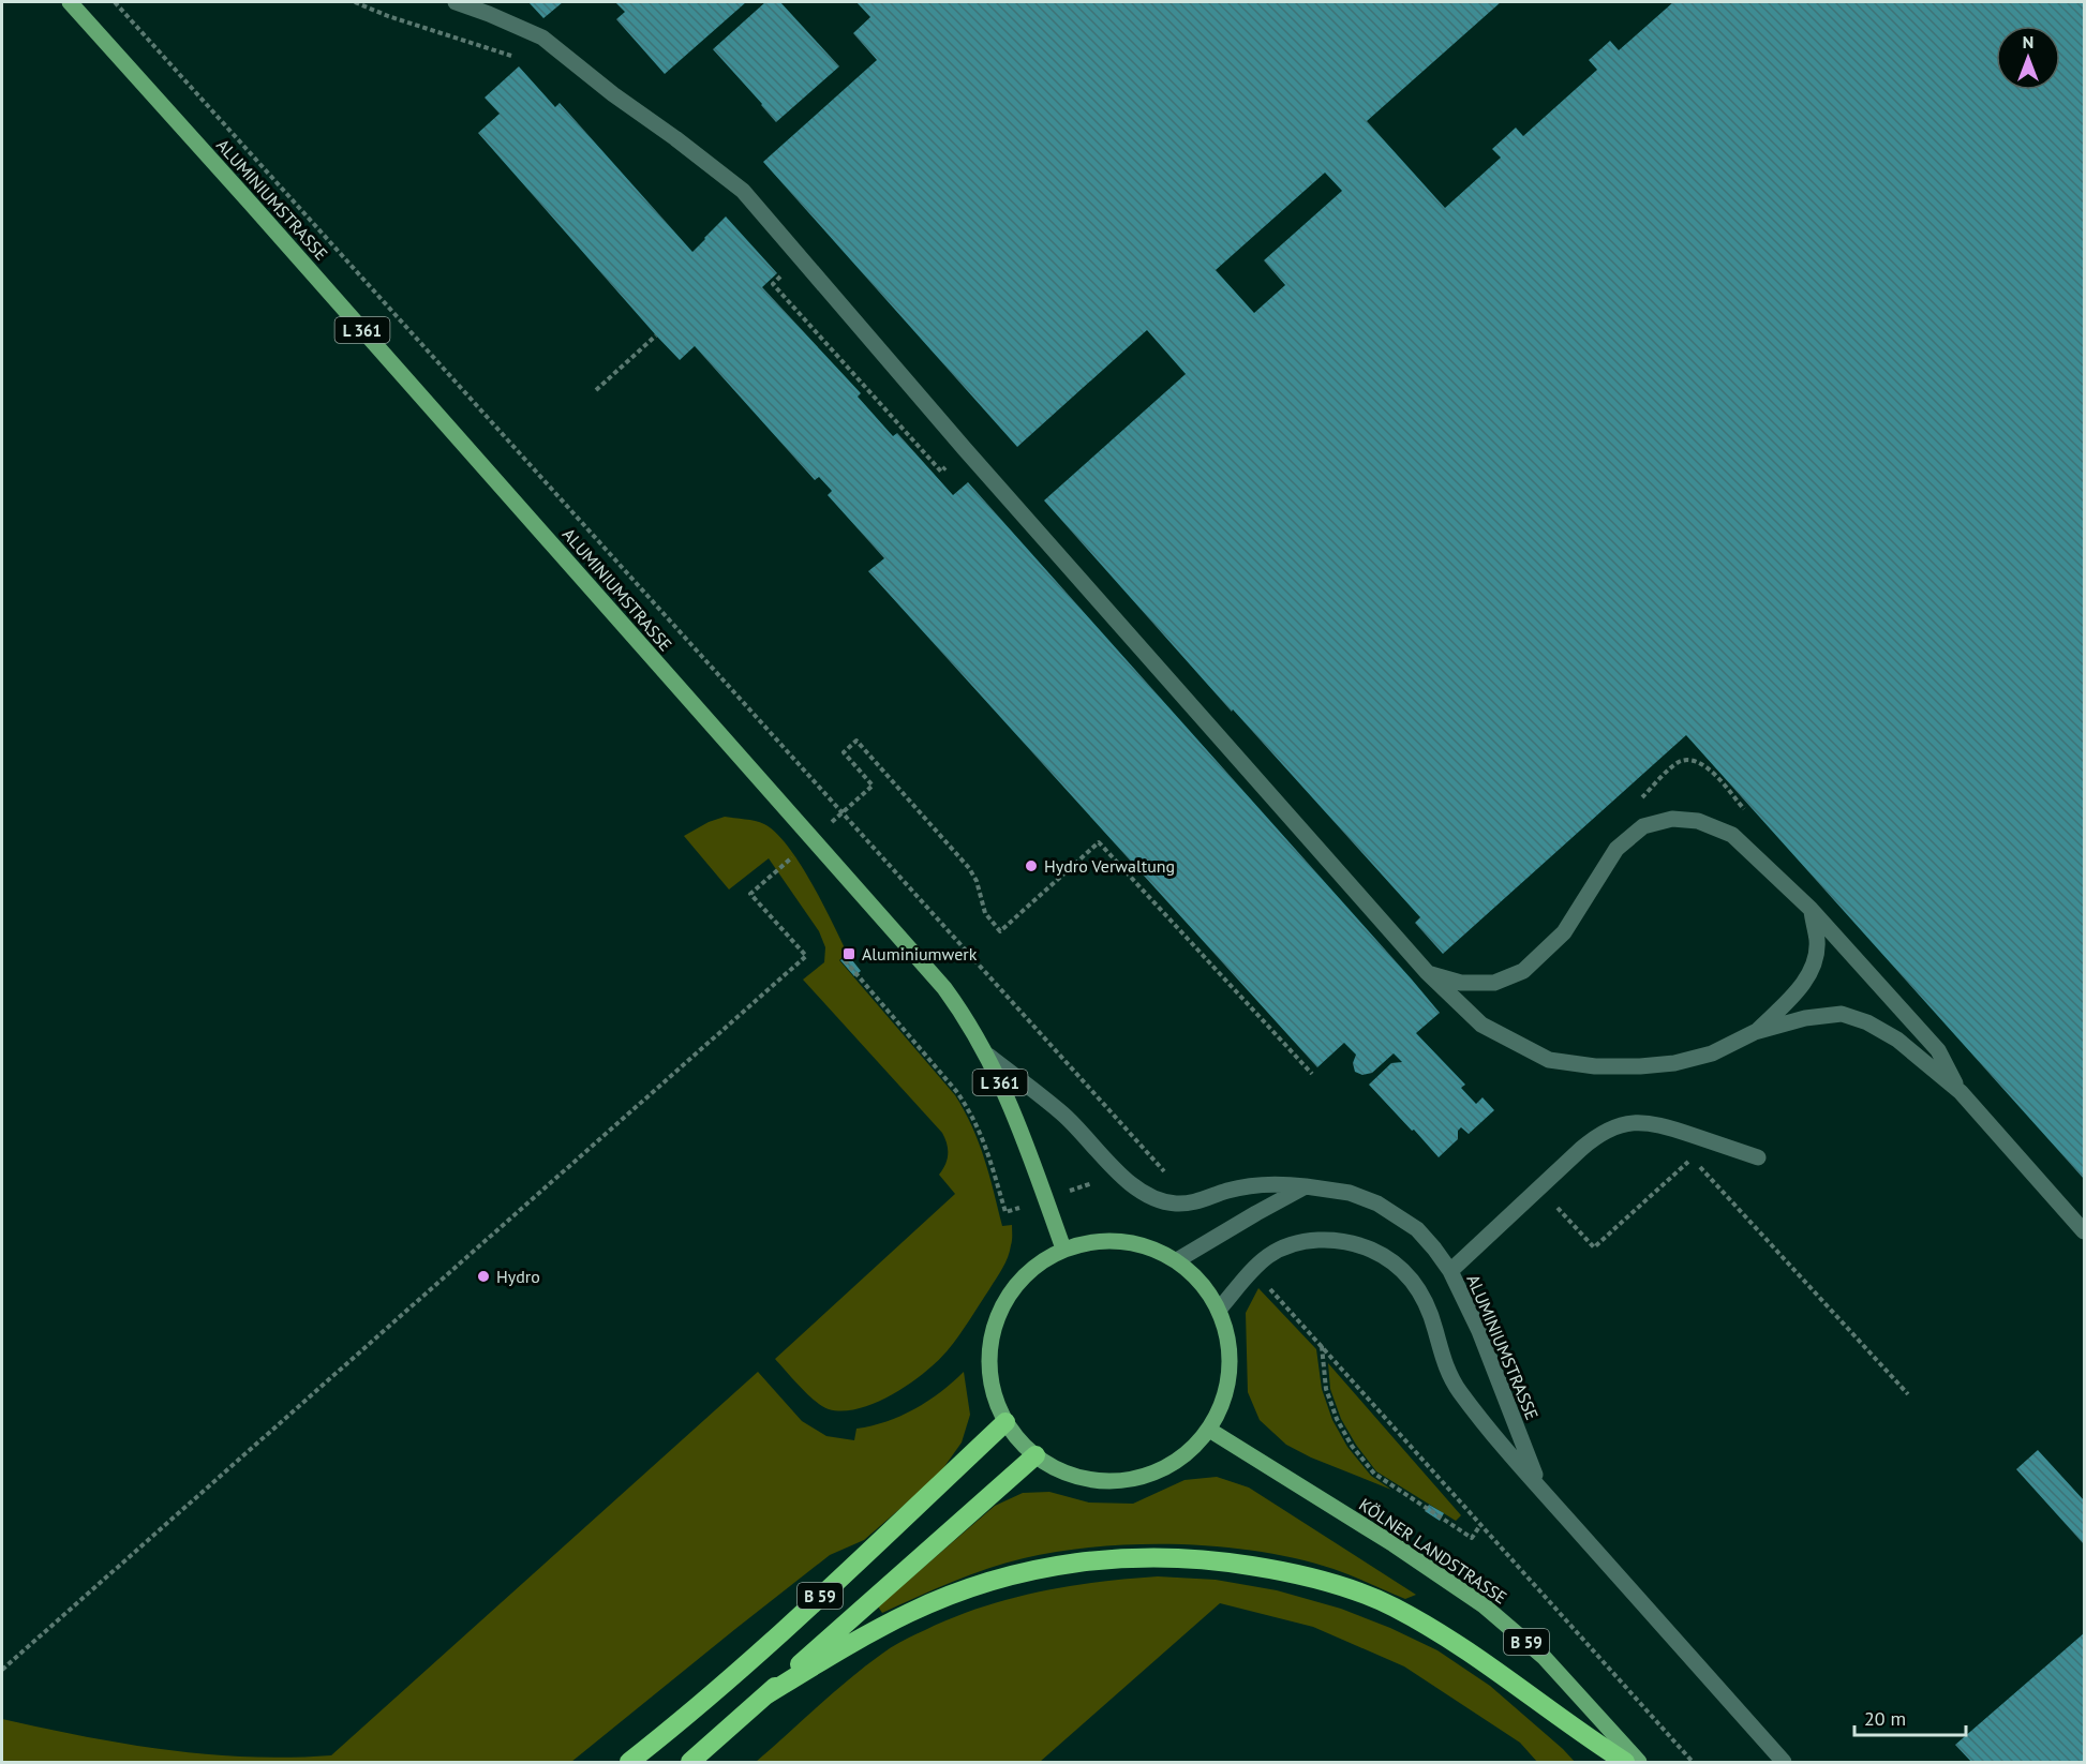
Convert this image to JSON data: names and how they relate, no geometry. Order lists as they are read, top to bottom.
{
  "streets": {
    "highway": ["B 59"],
    "main road": ["ALUMINIUMSTRASSE", "L 361", "KÖLNER LANDSTRASSE"]
  },
  "places": {
    "other": ["Hydro Verwaltung", "Hydro"],
    "transit": ["Aluminiumwerk"]
  },
  "scale_bar": "20 m",
  "north": "top"
}
